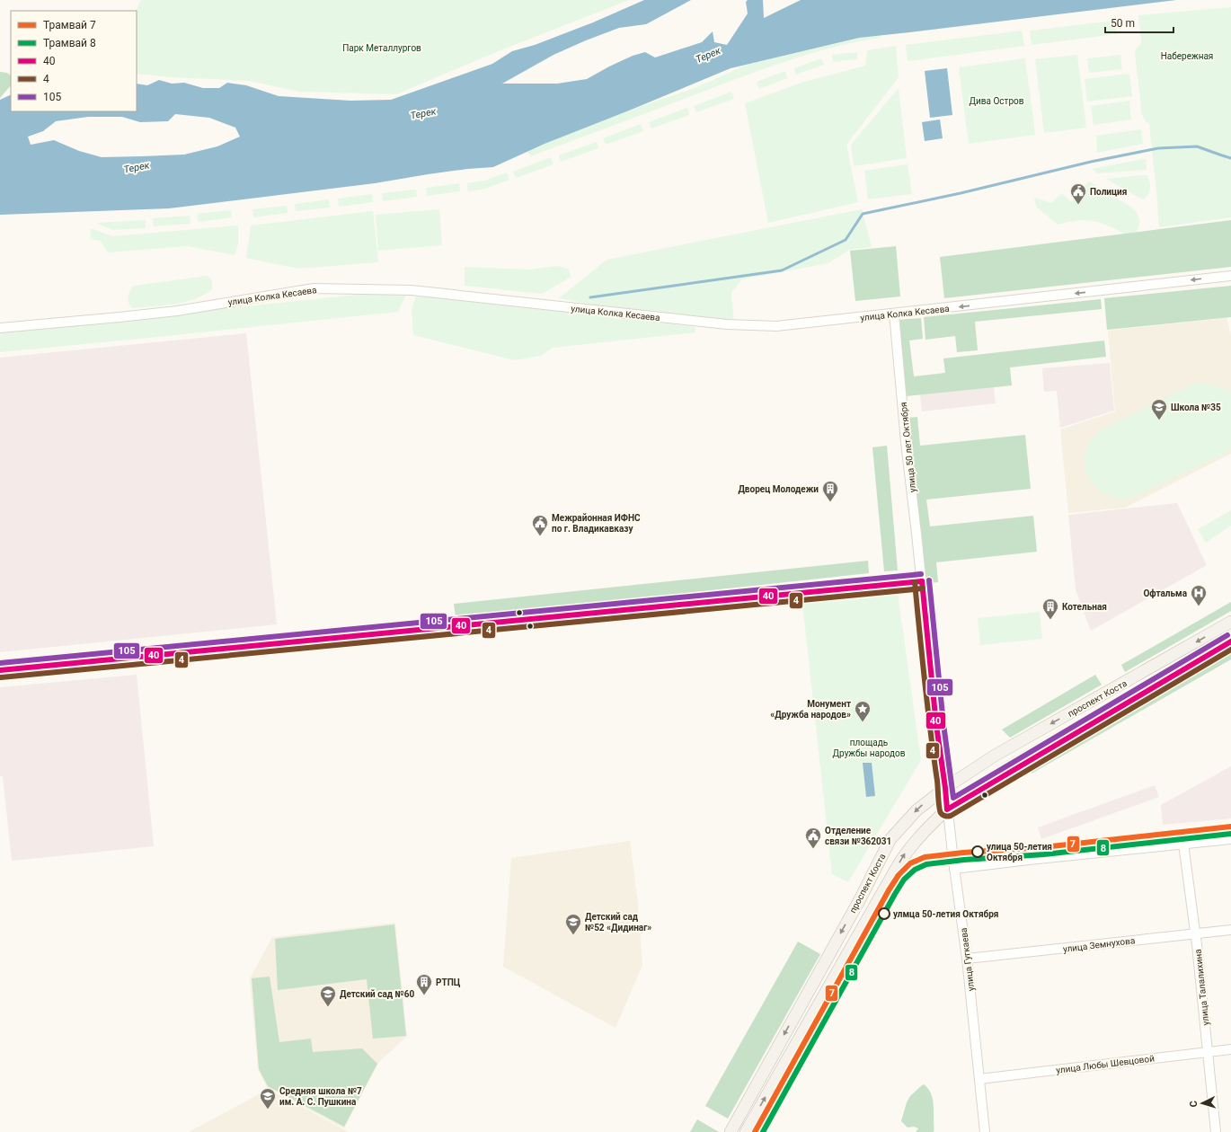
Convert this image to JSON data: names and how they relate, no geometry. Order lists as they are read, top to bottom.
{
  "streets": {
    "main road": ["проспект Коста"],
    "street": [
      "улица Колка Кесаева",
      "улица 50 лет Октября",
      "улица Земнухова",
      "улица Гугкаева",
      "улица Талалихина",
      "улица Любы Шевцовой"
    ]
  },
  "crossings": [
    ["улица Колка Кесаева", "улица 50 лет Октября"],
    ["проспект Коста", "улица Гугкаева"],
    ["улица Земнухова", "улица Гугкаева"],
    ["улица Земнухова", "улица Талалихина"],
    ["улица Гугкаева", "улица Любы Шевцовой"],
    ["улица Талалихина", "улица Любы Шевцовой"]
  ],
  "water": ["Терек"],
  "parks": [
    "Парк Металлургов",
    "Набережная",
    "Дива Остров",
    "площадь Дружбы народов"
  ],
  "places": {
    "public building": ["Полиция", "Межрайонная ИФНС по г. Владикавказу", "Отделение связи №362031"],
    "school or university": [
      "Школа №35",
      "Детский сад №52 «Дидинаг»",
      "Детский сад №60",
      "Средняя школа №7 им. А. С. Пушкина"
    ],
    "building": ["Дворец Молодежи", "Котельная", "РТПЦ"],
    "hospital": ["Офтальма"],
    "place": ["Монумент «Дружба народов»"],
    "other": ["улица 50-летия Октября", "улмца 50-летия Октября"]
  },
  "lines": [
    "transit line 105",
    "transit line 40",
    "transit line 4",
    "tram line 7",
    "tram line 8"
  ],
  "legend": [
    "Трамвай 7",
    "Трамвай 8",
    "40",
    "4",
    "105"
  ],
  "scale_bar": "50 m",
  "north": "left"
}
